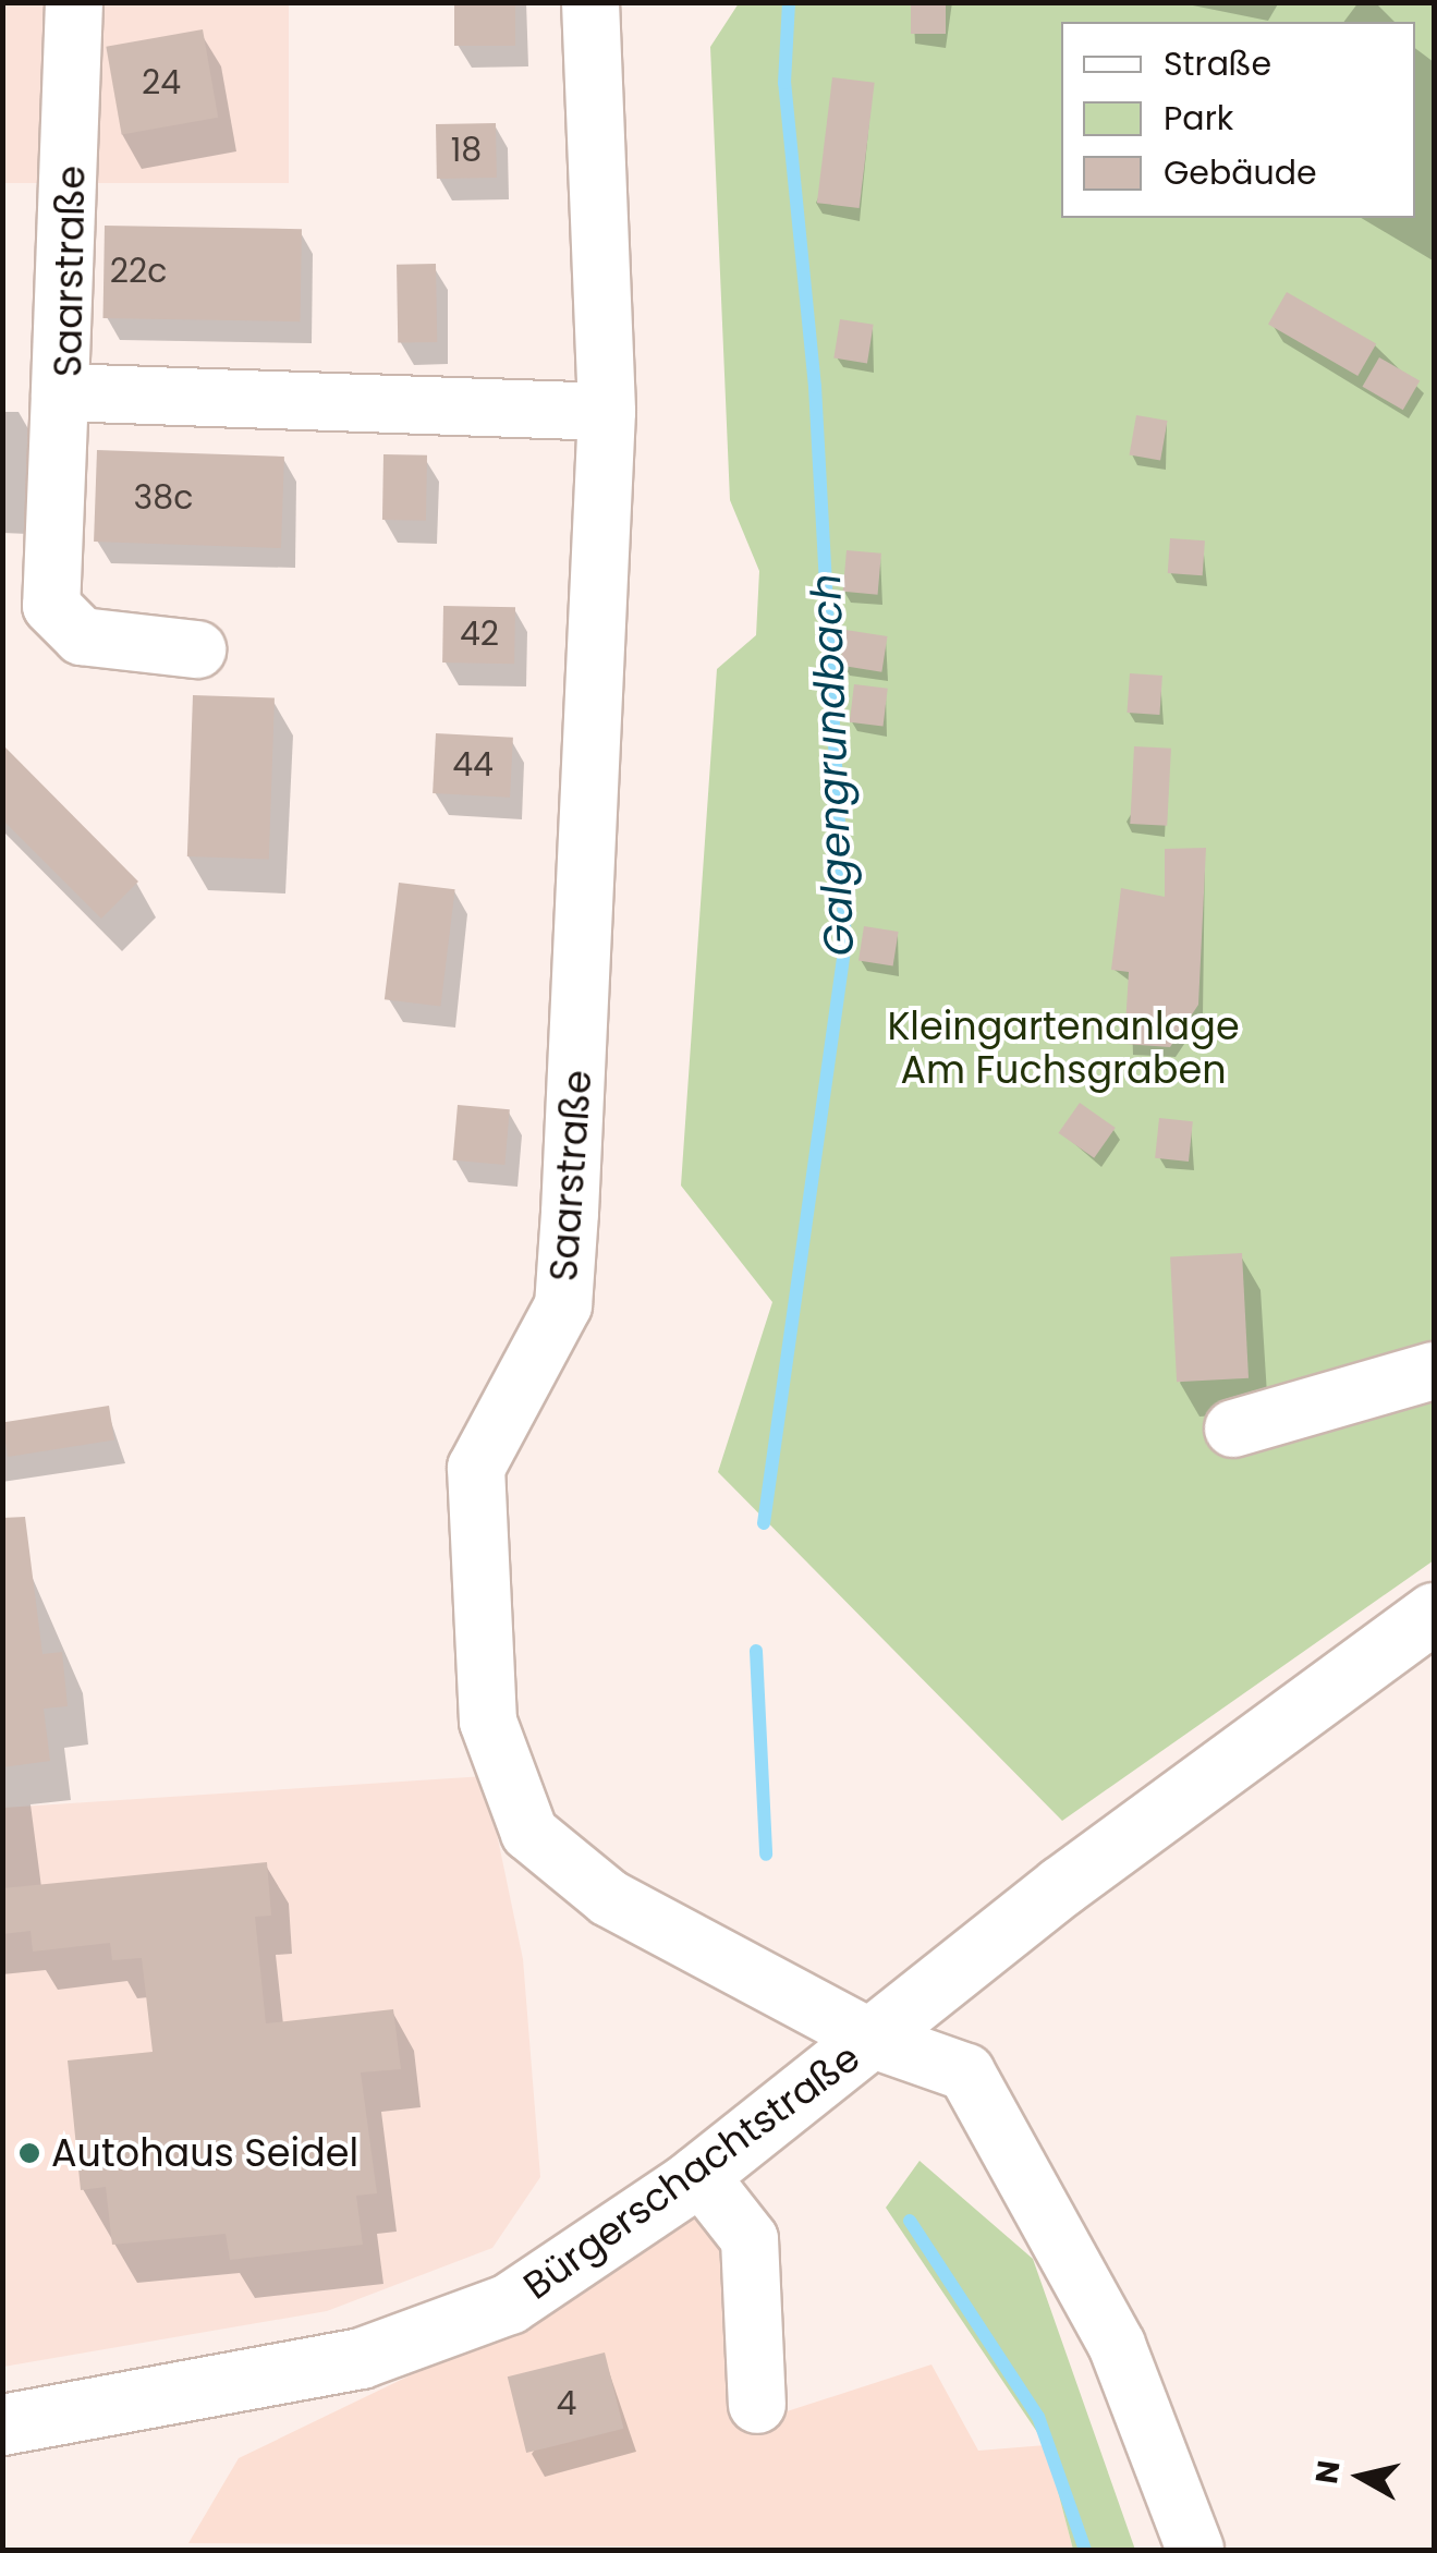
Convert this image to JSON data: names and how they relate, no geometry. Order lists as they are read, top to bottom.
{
  "streets": {
    "main road": ["Bürgerschachtstraße"],
    "street": ["Saarstraße"]
  },
  "crossings": [
    ["Saarstraße", "Bürgerschachtstraße"]
  ],
  "water": ["Galgengrundbach"],
  "parks": ["Kleingartenanlage Am Fuchsgraben"],
  "places": ["Autohaus Seidel"],
  "house_numbers": [
    "24",
    "18",
    "22c",
    "38c",
    "42",
    "44",
    "4"
  ],
  "legend": ["Straße", "Park", "Gebäude"],
  "north": "left"
}
